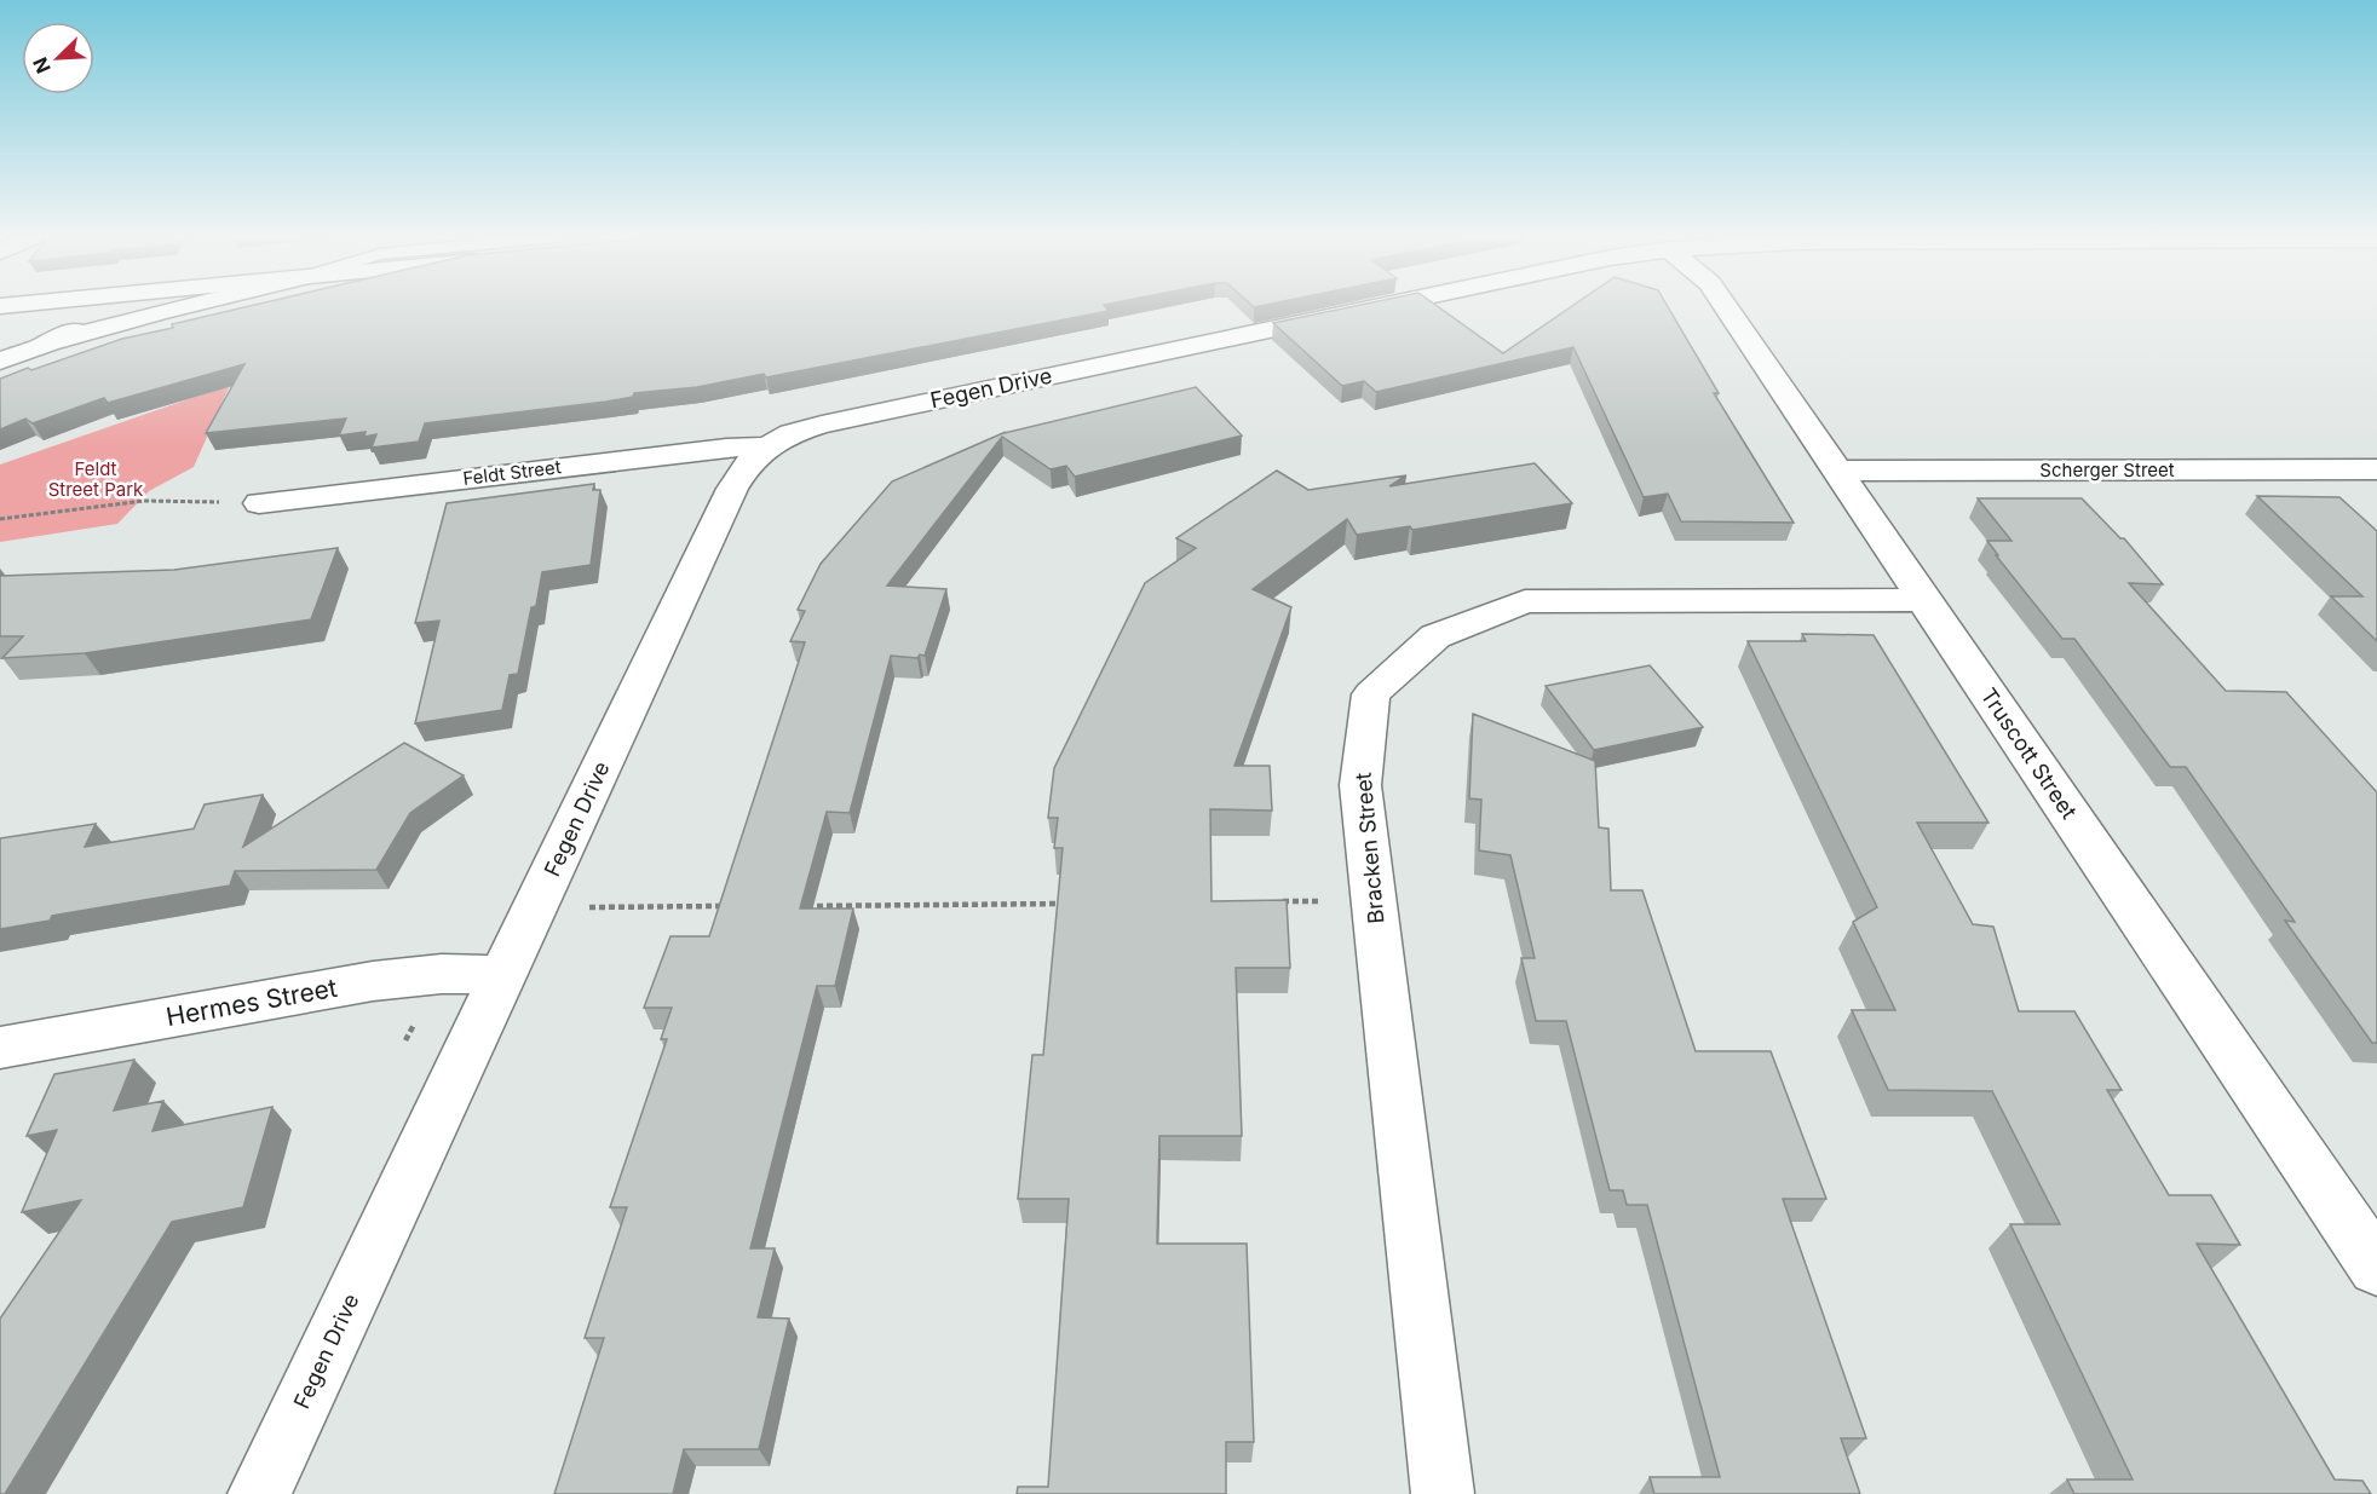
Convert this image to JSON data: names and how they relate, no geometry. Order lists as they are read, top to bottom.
{
  "streets": {
    "street": [
      "Fegen Drive",
      "Scherger Street",
      "Feldt Street",
      "Truscott Street",
      "Bracken Street",
      "Hermes Street"
    ]
  },
  "crossings": [
    ["Fegen Drive", "Feldt Street"],
    ["Fegen Drive", "Hermes Street"],
    ["Scherger Street", "Truscott Street"],
    ["Truscott Street", "Bracken Street"]
  ],
  "parks": ["Feldt Street Park"],
  "north": "bottom left"
}
